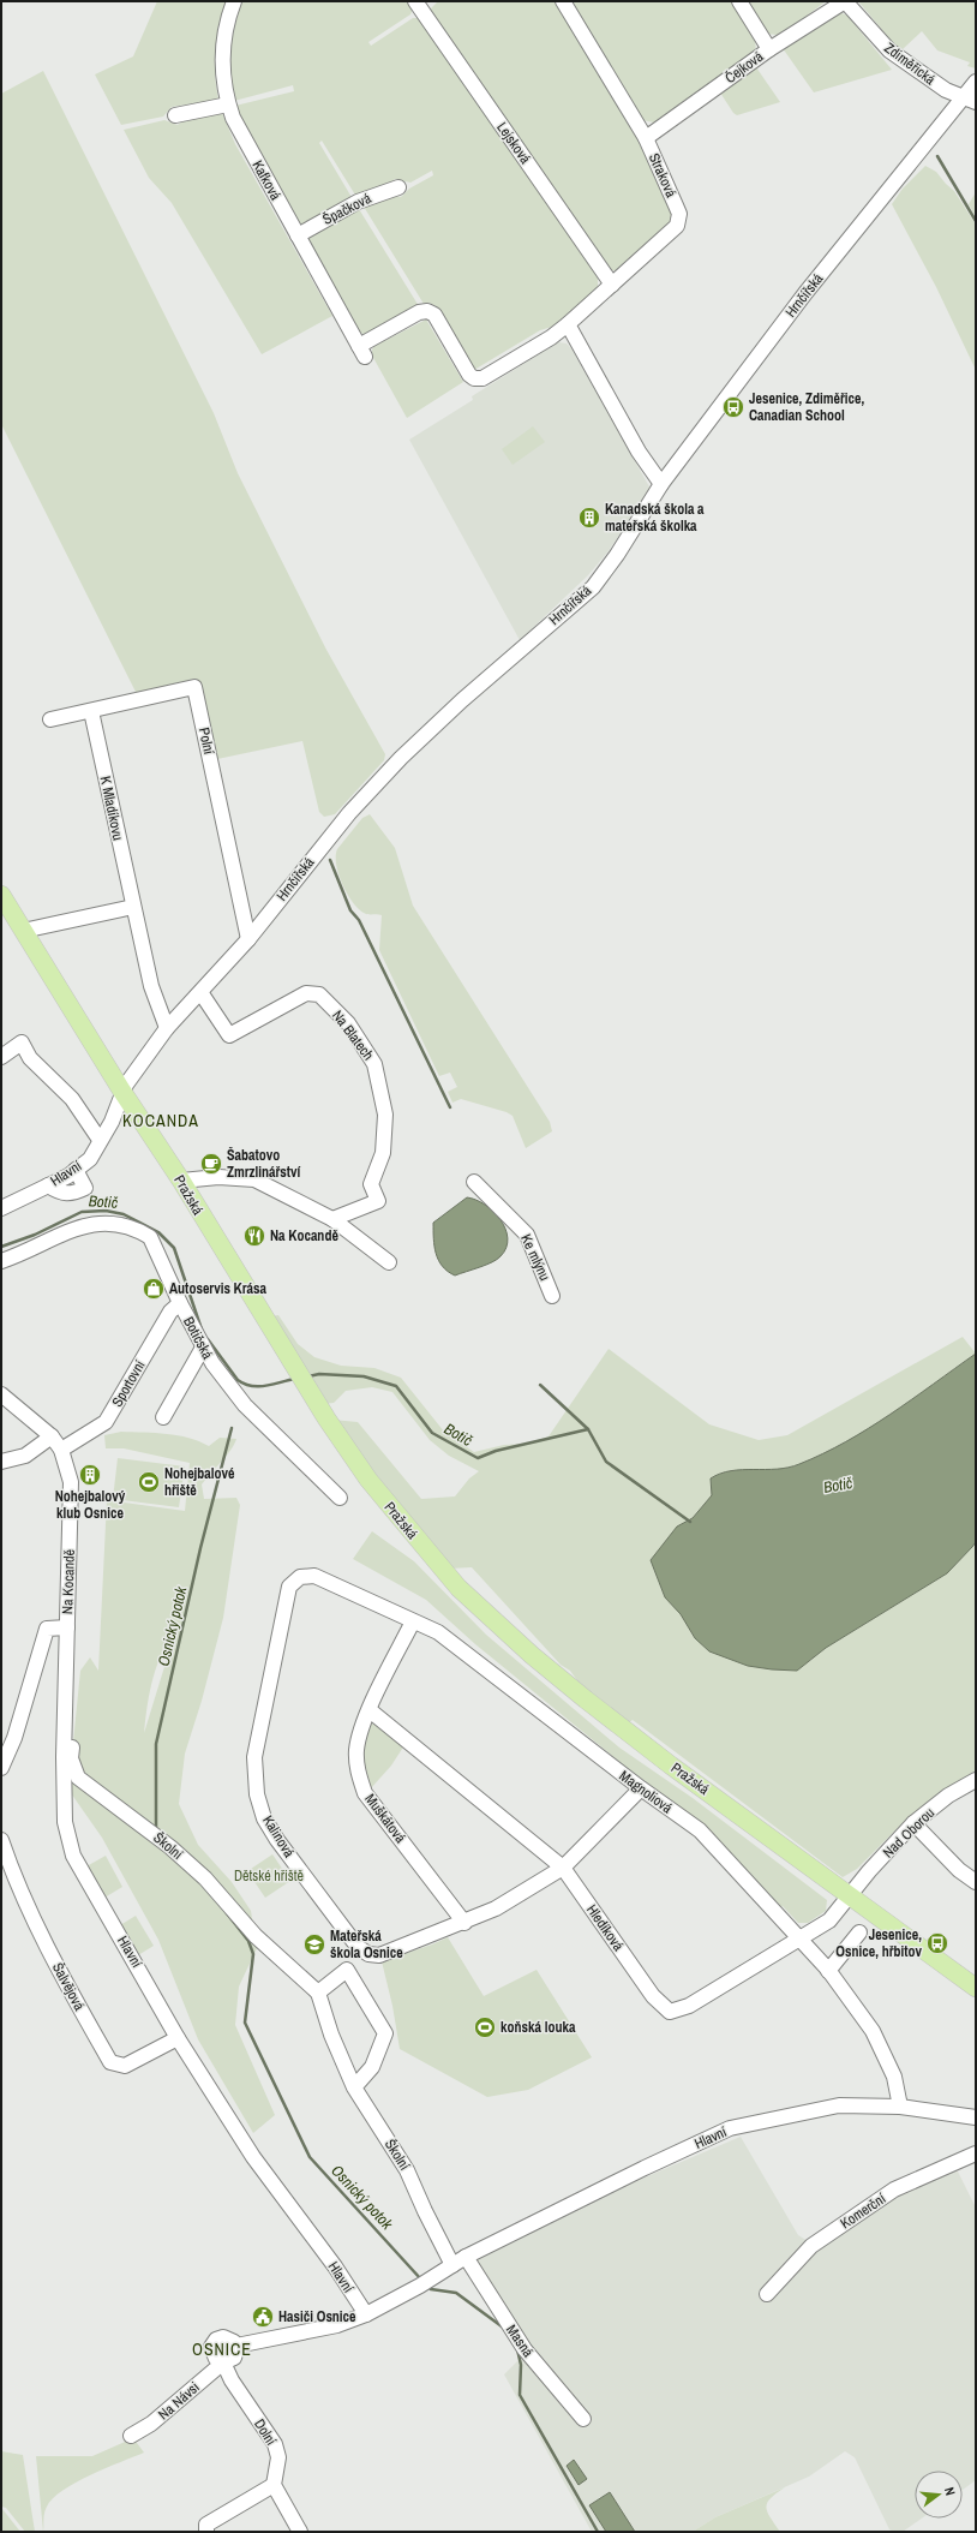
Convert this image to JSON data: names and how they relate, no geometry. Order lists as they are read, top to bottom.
{
  "streets": {
    "main road": ["Pražská"],
    "street": [
      "Zdiměřická",
      "Čejková",
      "Lejsková",
      "Straková",
      "Kafková",
      "Špačková",
      "Hrnčířská",
      "Polní",
      "K Mladíkovu",
      "Na Blatech",
      "Hlavní",
      "Ke mlýnu",
      "Botičská",
      "Sportovní",
      "Na Kocandě",
      "Magnoliová",
      "Muškátová",
      "Nad Oborou",
      "Kalinová",
      "Školní",
      "Hledíková",
      "Šalvějová",
      "Komerční",
      "Masná",
      "Na Návsi",
      "Dolní"
    ]
  },
  "crossings": [
    ["Zdiměřická", "Čejková"],
    ["Zdiměřická", "Hrnčířská"],
    ["Čejková", "Straková"],
    ["Lejsková", "Straková"],
    ["Straková", "Kafková"],
    ["Kafková", "Špačková"],
    ["Hrnčířská", "Polní"],
    ["Hrnčířská", "K Mladíkovu"],
    ["Hrnčířská", "Na Blatech"],
    ["Hrnčířská", "Hlavní"],
    ["Hrnčířská", "Pražská"],
    ["Polní", "K Mladíkovu"],
    ["Hlavní", "Pražská"],
    ["Hlavní", "Na Kocandě"],
    ["Hlavní", "Magnoliová"],
    ["Hlavní", "Školní"],
    ["Hlavní", "Šalvějová"],
    ["Hlavní", "Masná"],
    ["Pražská", "Nad Oborou"],
    ["Pražská", "Hledíková"],
    ["Botičská", "Sportovní"],
    ["Sportovní", "Na Kocandě"],
    ["Na Kocandě", "Školní"],
    ["Magnoliová", "Muškátová"],
    ["Magnoliová", "Kalinová"],
    ["Magnoliová", "Hledíková"],
    ["Muškátová", "Kalinová"],
    ["Muškátová", "Hledíková"],
    ["Nad Oborou", "Hledíková"],
    ["Kalinová", "Hledíková"],
    ["Na Návsi", "Dolní"]
  ],
  "districts": ["KOCANDA", "OSNICE"],
  "water": ["Botič", "Osnický potok"],
  "parks": ["Dětské hřiště"],
  "places": {
    "bus stop": ["Jesenice, Zdiměřice, Canadian School", "Jesenice, Osnice, hřbitov"],
    "building": ["Kanadská škola a mateřská školka", "Nohejbalový klub Osnice"],
    "cafe": ["Šabatovo Zmrzlinářství"],
    "restaurant": ["Na Kocandě"],
    "shop": ["Autoservis Krása"],
    "sports": ["Nohejbalové hřiště", "koňská louka"],
    "school or university": ["Mateřská škola Osnice"],
    "public building": ["Hasiči Osnice"]
  },
  "north": "right"
}
